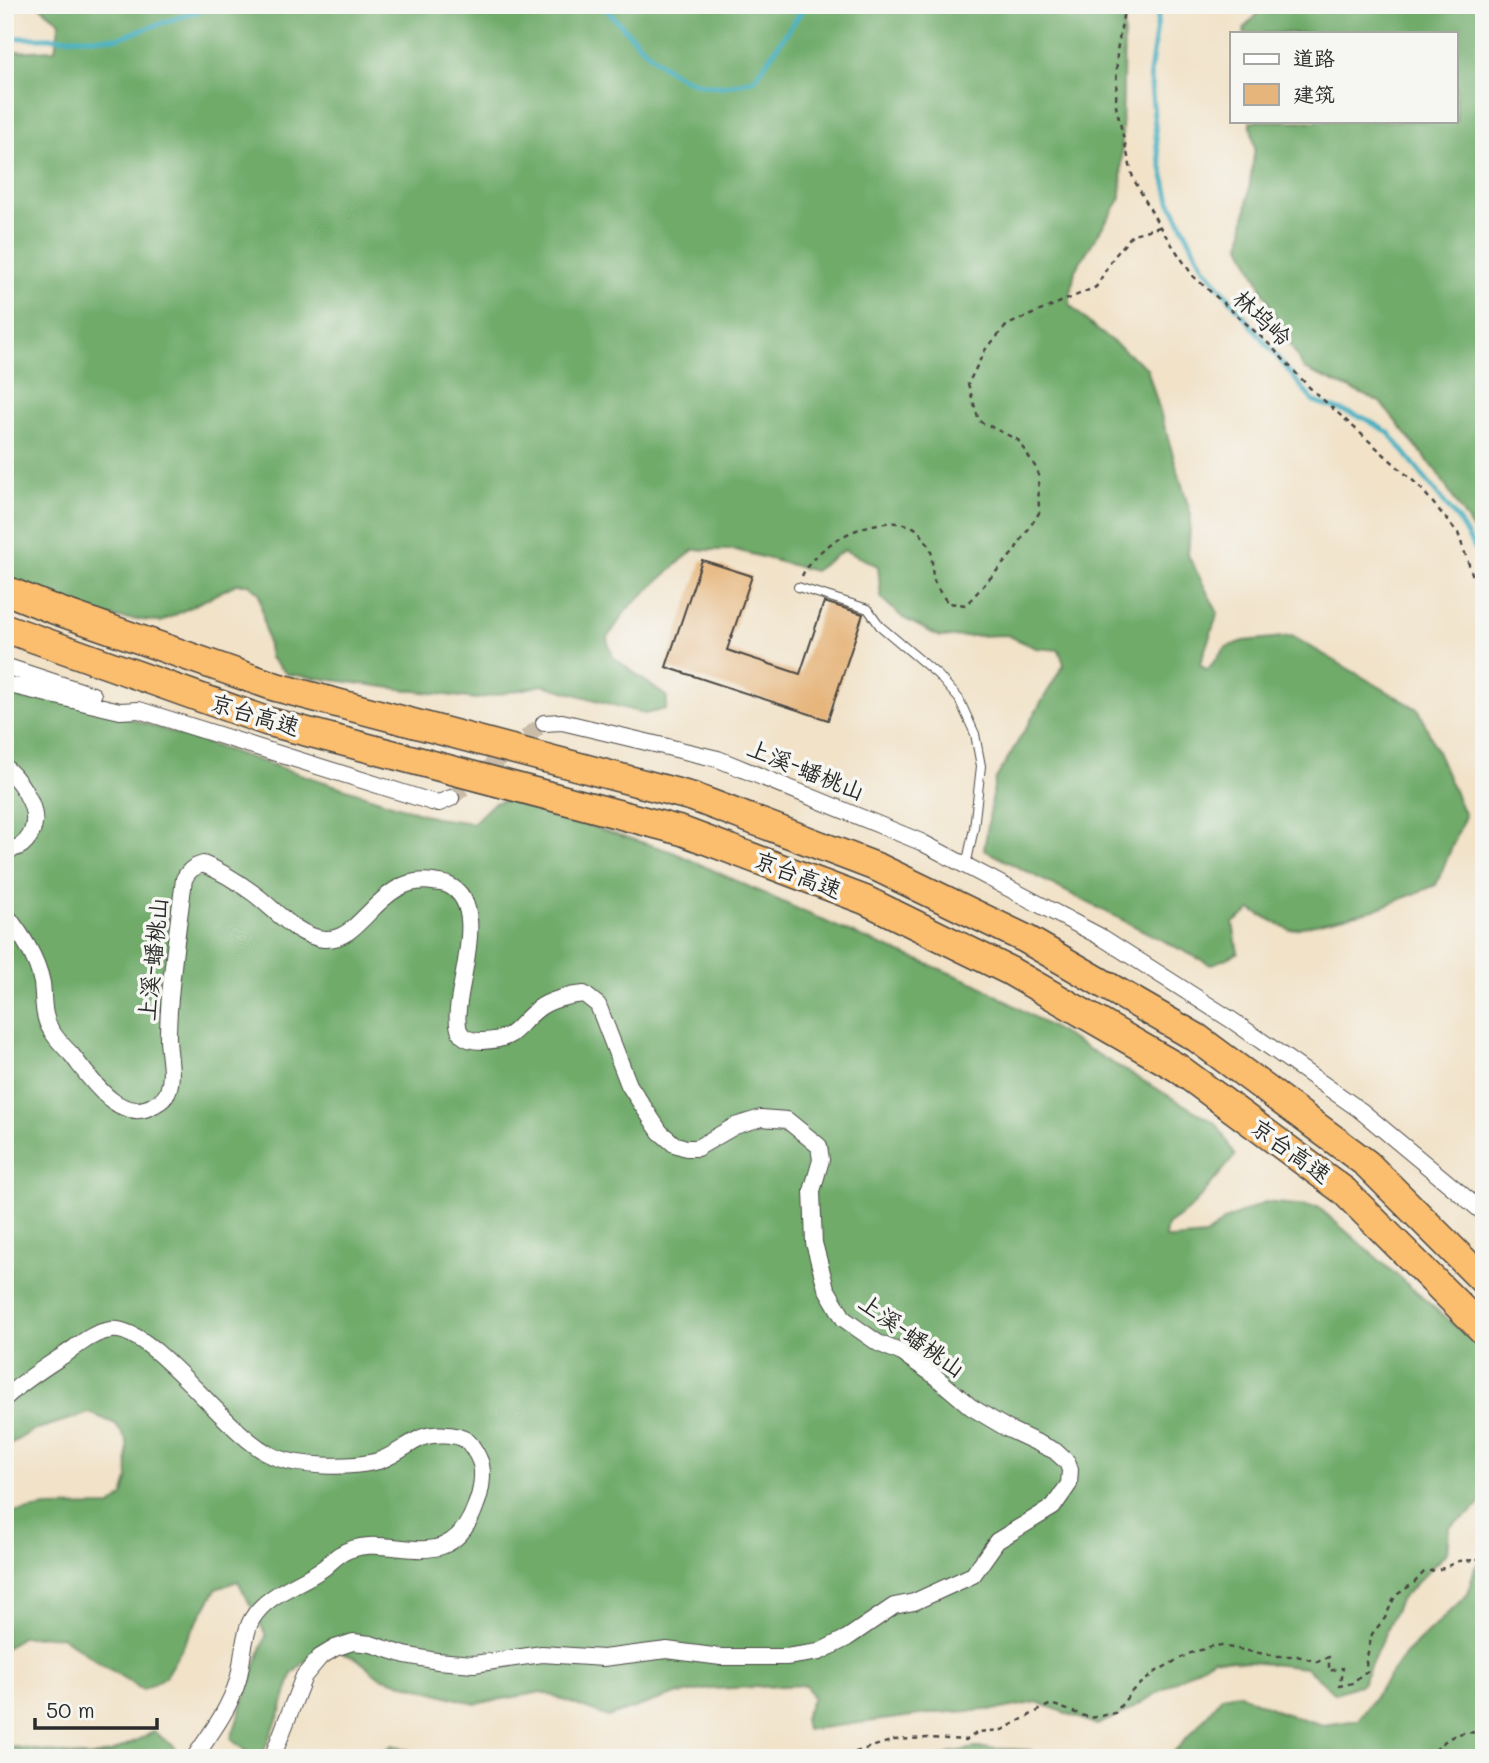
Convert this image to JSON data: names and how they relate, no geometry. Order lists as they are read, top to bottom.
{
  "streets": {
    "highway": ["京台高速"],
    "street": ["上溪-蟠桃山"],
    "path": ["林坞岭"]
  },
  "legend": ["道路", "建筑"],
  "scale_bar": "50 m"
}
